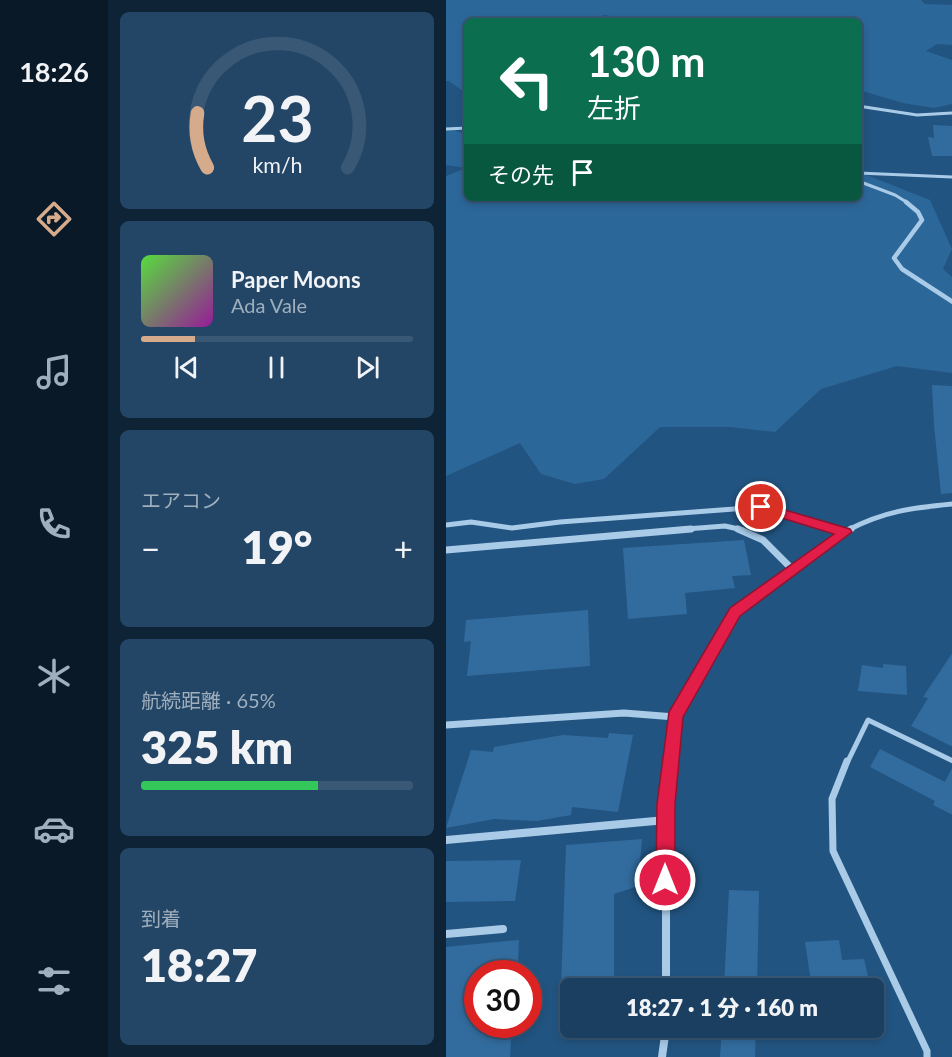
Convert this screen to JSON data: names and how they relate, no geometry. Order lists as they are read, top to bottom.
{
  "page": {
    "tabs": "18:26",
    "turn": ["130 m", "左折"],
    "then": "その先",
    "song": ["Paper Moons", "Ada Vale"],
    "tile": [
      "エアコン",
      ["航続距離 · 65%", "325 km"],
      ["到着", "18:27"]
    ],
    "heat": ["−", "19°", "+"],
    "limit": "30",
    "trip": "18:27 · 1 分 · 160 m",
    "gauge": ["23", "km/h"]
  }
}
